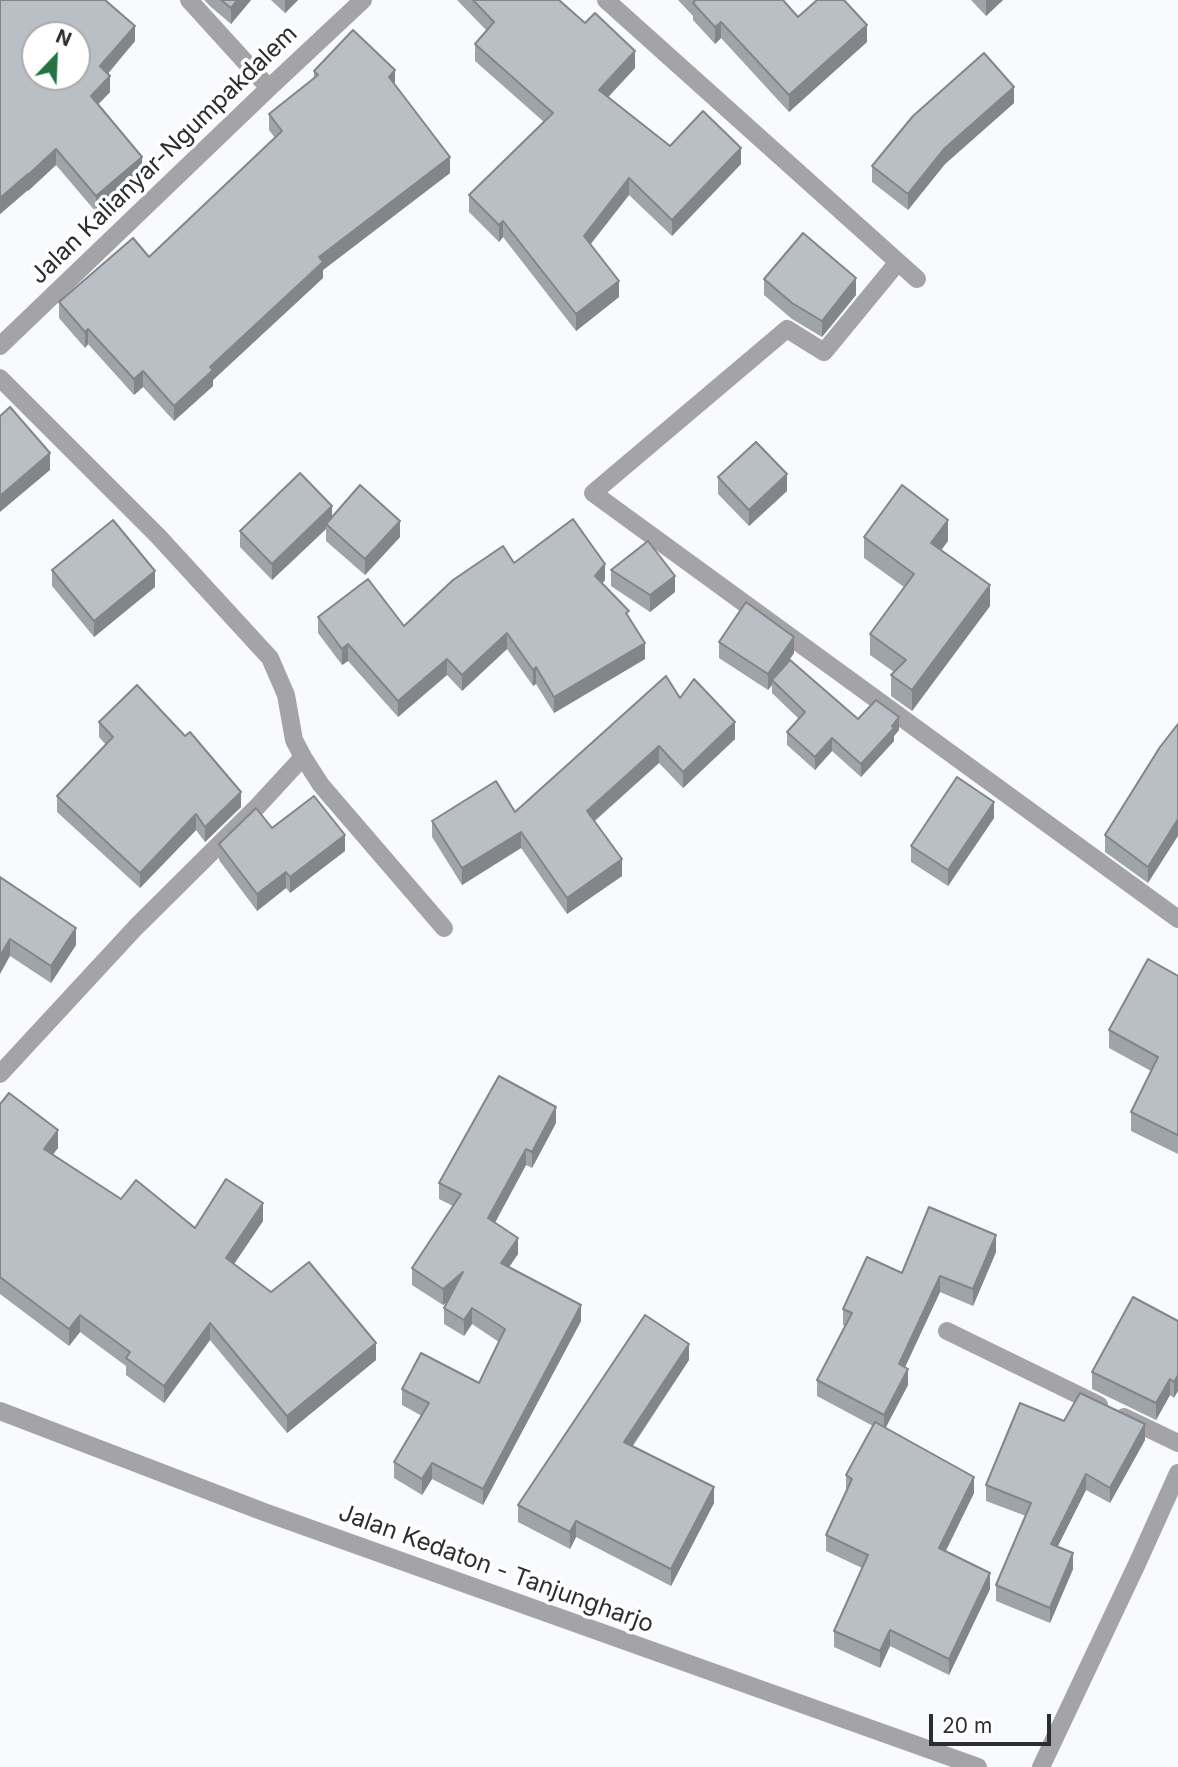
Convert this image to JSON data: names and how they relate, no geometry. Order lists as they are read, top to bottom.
{
  "streets": {
    "street": ["Jalan Kalianyar-Ngumpakdalem", "Jalan Kedaton - Tanjungharjo"]
  },
  "scale_bar": "20 m",
  "north": "top right"
}
